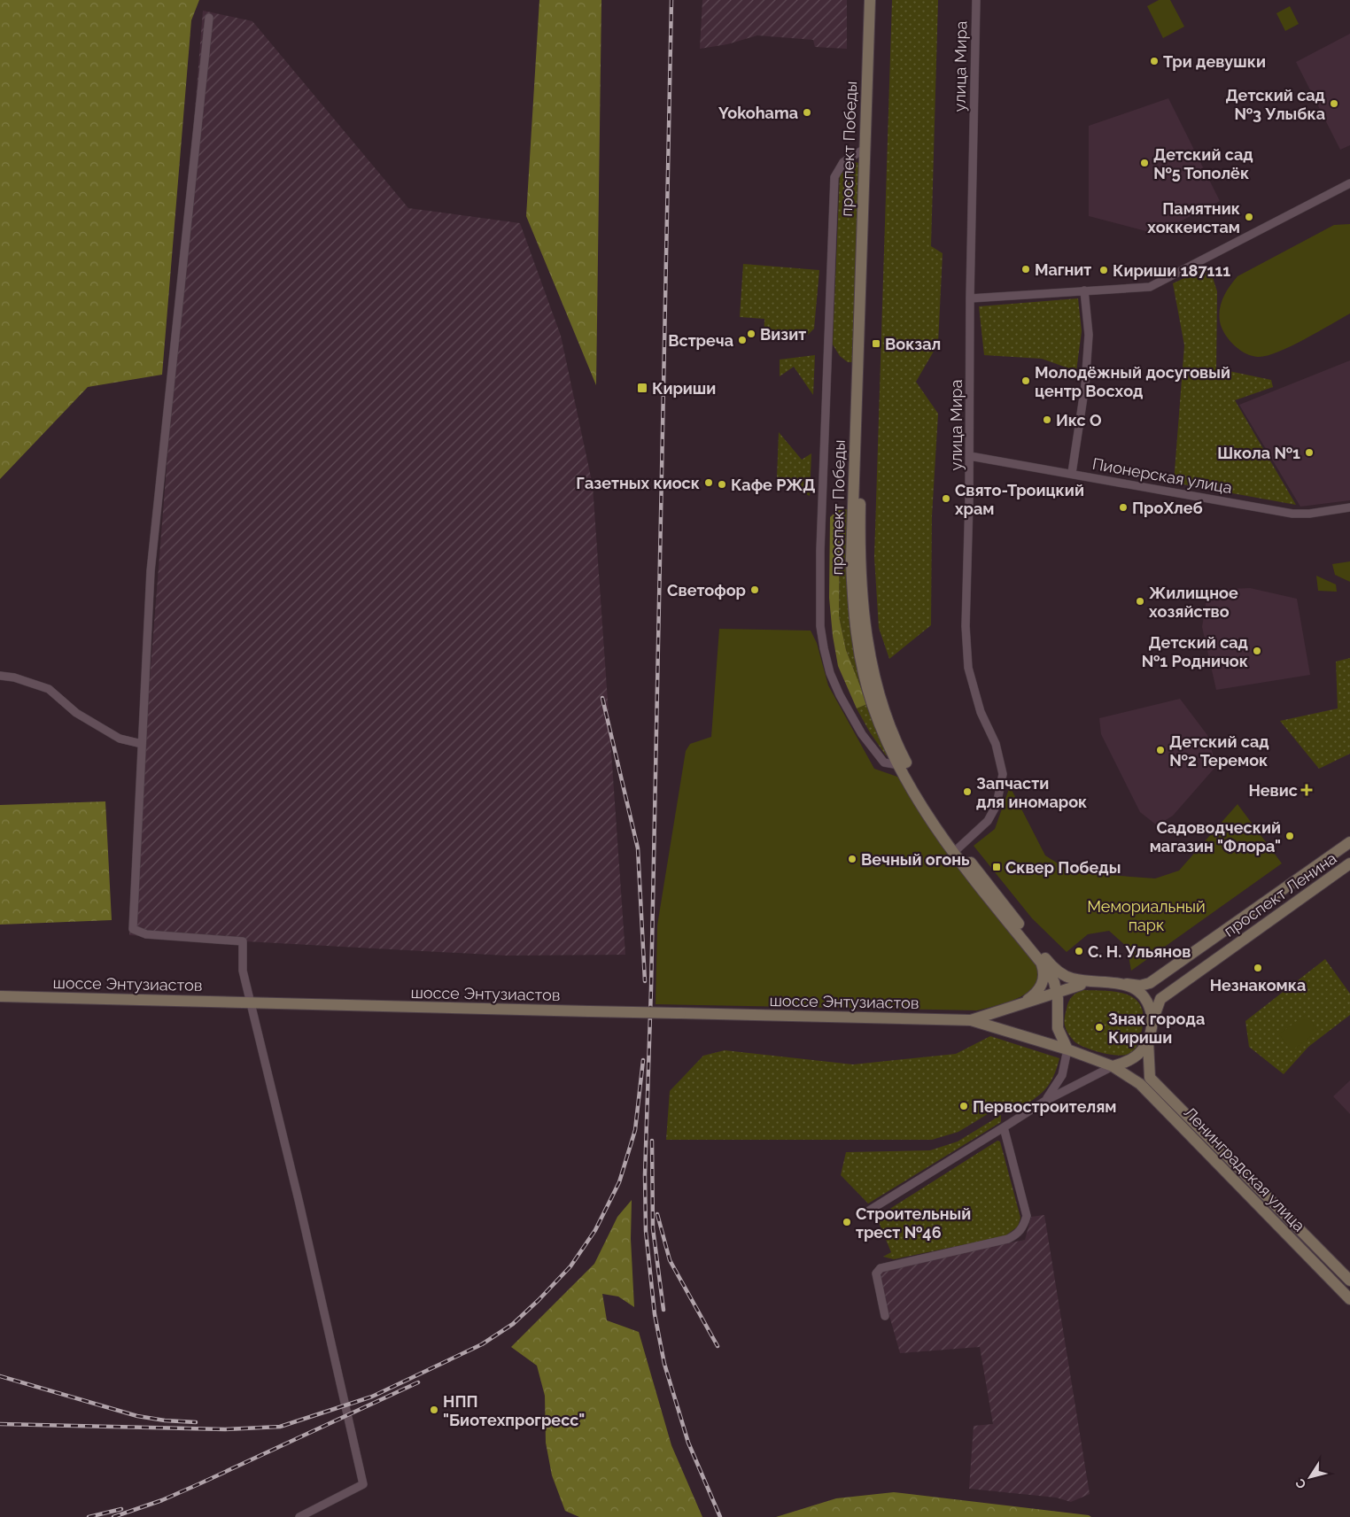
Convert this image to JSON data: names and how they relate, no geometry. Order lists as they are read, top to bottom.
{
  "streets": {
    "main road": [
      "проспект Победы",
      "проспект Ленина",
      "шоссе Энтузиастов",
      "Ленинградская улица"
    ],
    "street": ["улица Мира", "Пионерская улица"]
  },
  "crossings": [
    ["улица Мира", "проспект Победы"],
    ["улица Мира", "Пионерская улица"],
    ["проспект Ленина", "Ленинградская улица"]
  ],
  "parks": ["Мемориальный парк"],
  "places": {
    "other": [
      "Три девушки",
      "Детский сад №3 Улыбка",
      "Yokohama",
      "Детский сад №5 Тополёк",
      "Памятник хоккеистам",
      "Магнит",
      "Кириши 187111",
      "Визит",
      "Встреча",
      "Молодёжный досуговый центр Восход",
      "Икс О",
      "Школа №1",
      "Газетных киоск",
      "Кафе РЖД",
      "Свято-Троицкий храм",
      "ПроХлеб",
      "Светофор",
      "Жилищное хозяйство",
      "Детский сад №1 Родничок",
      "Детский сад №2 Теремок",
      "Запчасти для иномарок",
      "Садоводческий магазин \"Флора\"",
      "Вечный огонь",
      "С. Н. Ульянов",
      "Незнакомка",
      "Знак города Кириши",
      "Первостроителям",
      "Строительный трест №46",
      "НПП \"Биотехпрогресс\""
    ],
    "transit": ["Вокзал", "Кириши", "Сквер Победы"],
    "health": ["Невис"]
  },
  "north": "bottom left"
}
